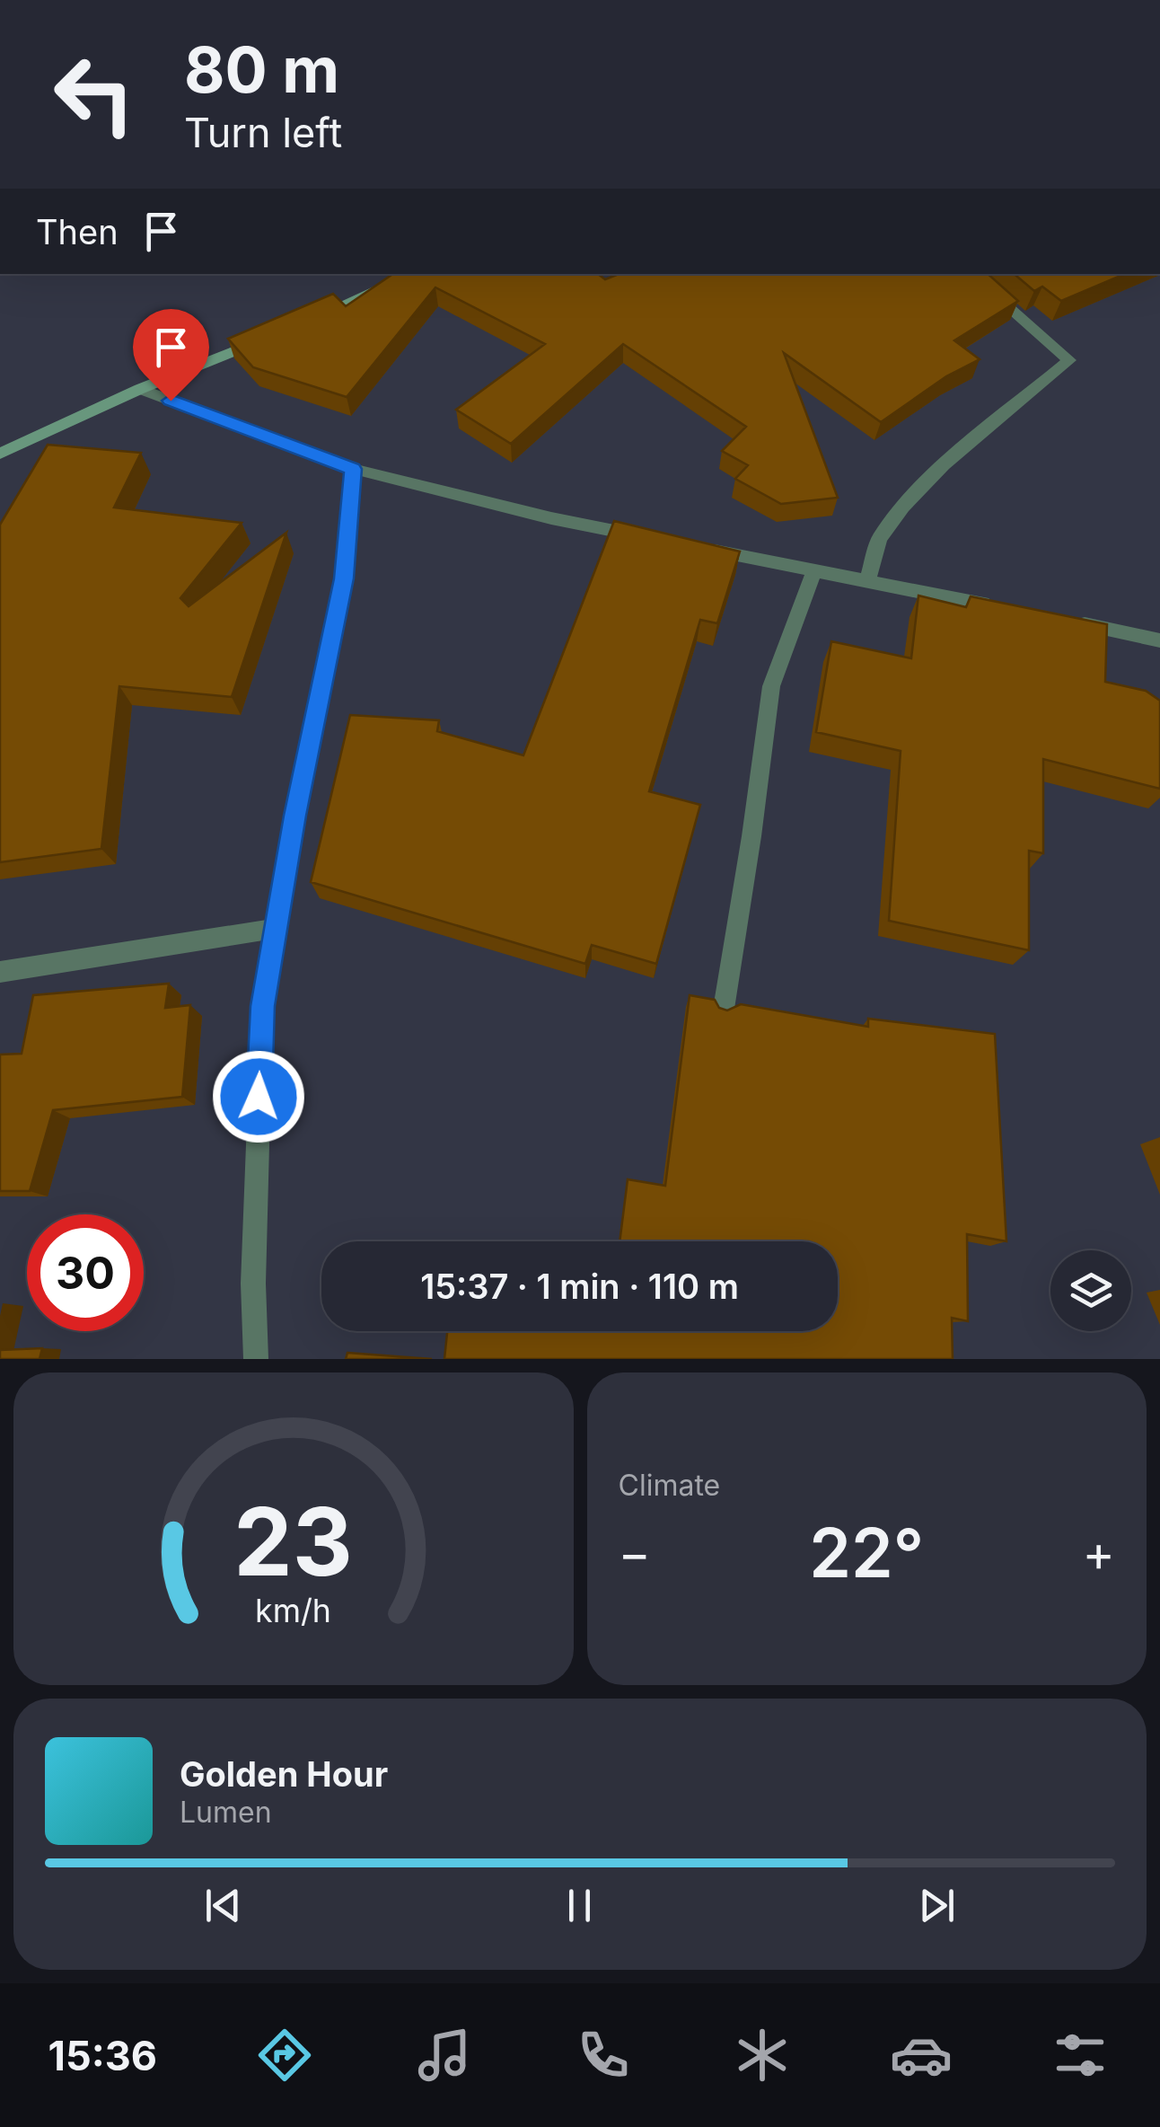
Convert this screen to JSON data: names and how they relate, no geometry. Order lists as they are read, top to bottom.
{
  "page": {
    "turn": ["80 m", "Turn left"],
    "then": "Then",
    "limit": "30",
    "trip": "15:37 · 1 min · 110 m",
    "tile": "Climate",
    "heat": ["−", "22°", "+"],
    "song": ["Golden Hour", "Lumen"],
    "tabs": "15:36",
    "gauge": ["23", "km/h"]
  }
}
